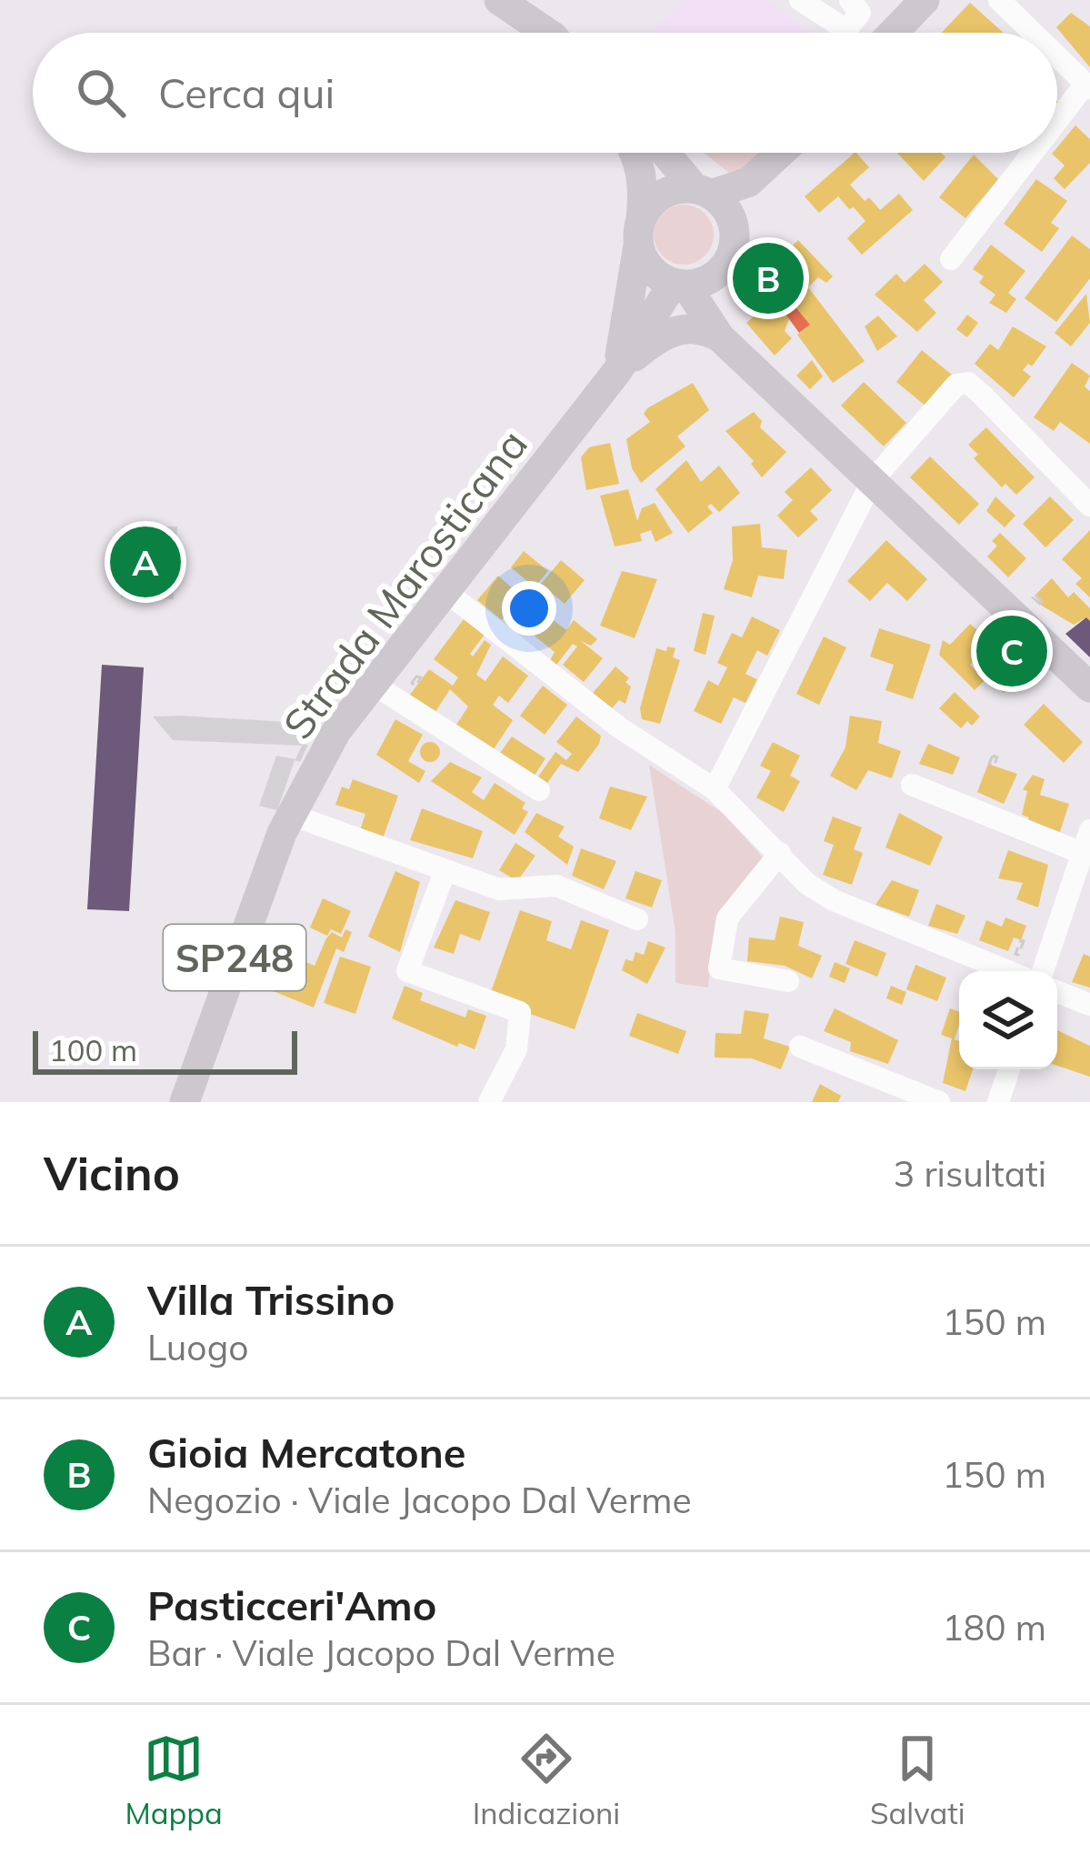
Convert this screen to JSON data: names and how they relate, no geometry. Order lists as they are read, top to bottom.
{
  "streets": {
    "main road": ["Strada Marosticana", "SP248"]
  },
  "scale_bar": "100 m",
  "page": {
    "search": "Cerca qui",
    "pins": ["B", "A", "C"],
    "scale": "100 m",
    "heading": ["Vicino", "3 risultati"],
    "list": [
      {
        "mark": "A",
        "name": "Villa Trissino",
        "note": "Luogo",
        "value": "150 m"
      },
      {
        "mark": "B",
        "name": "Gioia Mercatone",
        "note": "Negozio · Viale Jacopo Dal Verme",
        "value": "150 m"
      },
      {
        "mark": "C",
        "name": "Pasticceri'Amo",
        "note": "Bar · Viale Jacopo Dal Verme",
        "value": "180 m"
      }
    ],
    "nav": ["Mappa", "Indicazioni", "Salvati"]
  }
}
